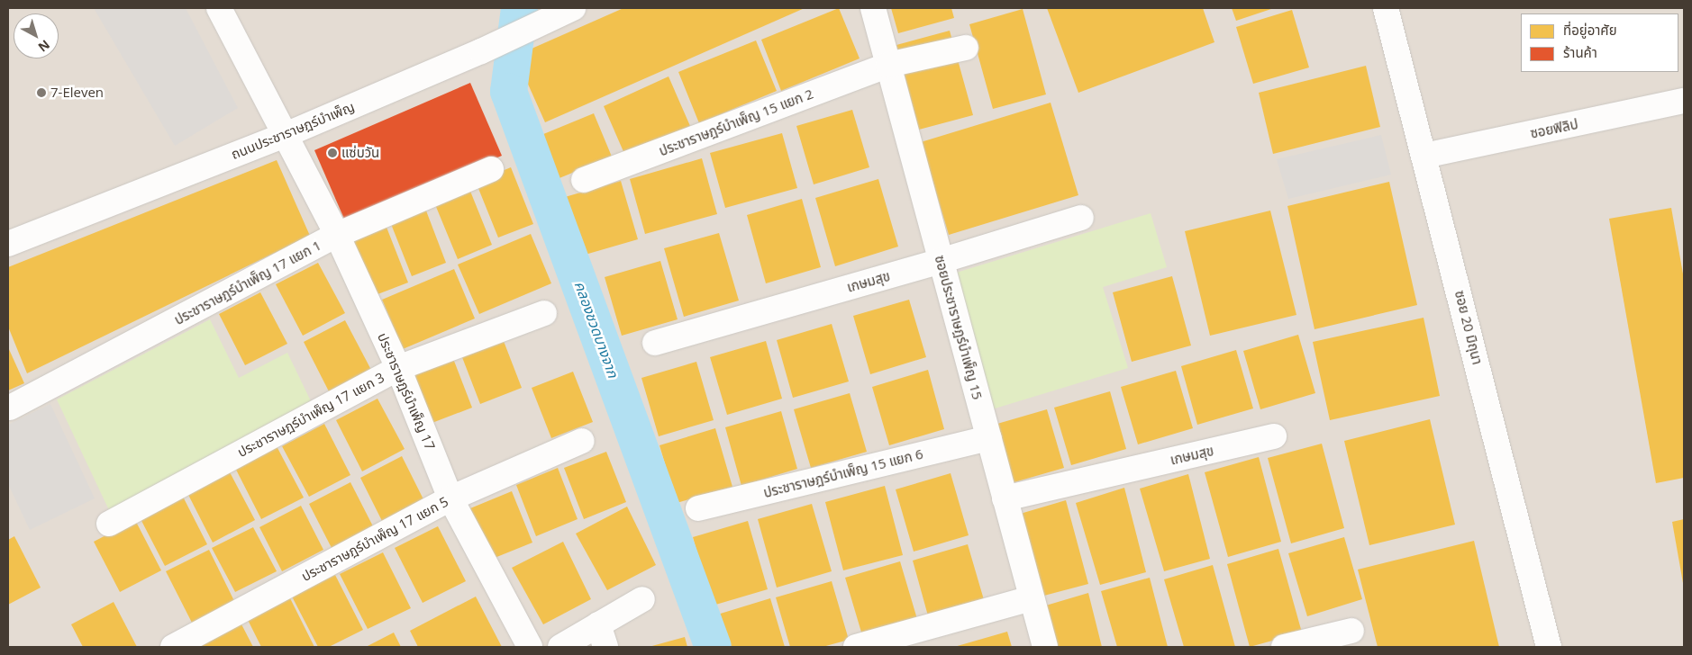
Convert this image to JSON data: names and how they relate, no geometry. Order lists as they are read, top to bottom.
{
  "streets": {
    "street": [
      "ประชาราษฎร์บำเพ็ญ 15 แยก 2",
      "ซอยฟิลิป",
      "ถนนประชาราษฎร์บำเพ็ญ",
      "เกษมสุข",
      "ประชาราษฎร์บำเพ็ญ 17 แยก 1",
      "ซอยประชาราษฎร์บำเพ็ญ 15",
      "ซอย 20 มิถุนา",
      "ประชาราษฎร์บำเพ็ญ 17",
      "ประชาราษฎร์บำเพ็ญ 17 แยก 3",
      "ประชาราษฎร์บำเพ็ญ 15 แยก 6",
      "ประชาราษฎร์บำเพ็ญ 17 แยก 5"
    ]
  },
  "crossings": [
    ["ประชาราษฎร์บำเพ็ญ 15 แยก 2", "ซอยประชาราษฎร์บำเพ็ญ 15"],
    ["ซอยฟิลิป", "ซอย 20 มิถุนา"],
    ["ถนนประชาราษฎร์บำเพ็ญ", "ประชาราษฎร์บำเพ็ญ 17"],
    ["เกษมสุข", "ซอยประชาราษฎร์บำเพ็ญ 15"],
    ["ประชาราษฎร์บำเพ็ญ 17 แยก 1", "ประชาราษฎร์บำเพ็ญ 17"],
    ["ซอยประชาราษฎร์บำเพ็ญ 15", "ประชาราษฎร์บำเพ็ญ 15 แยก 6"],
    ["ประชาราษฎร์บำเพ็ญ 17", "ประชาราษฎร์บำเพ็ญ 17 แยก 3"],
    ["ประชาราษฎร์บำเพ็ญ 17", "ประชาราษฎร์บำเพ็ญ 17 แยก 5"]
  ],
  "water": ["คลองชวดบางจาก"],
  "places": ["7-Eleven", "แซ่บวัน"],
  "legend": ["ที่อยู่อาศัย", "ร้านค้า"],
  "north": "bottom right"
}
